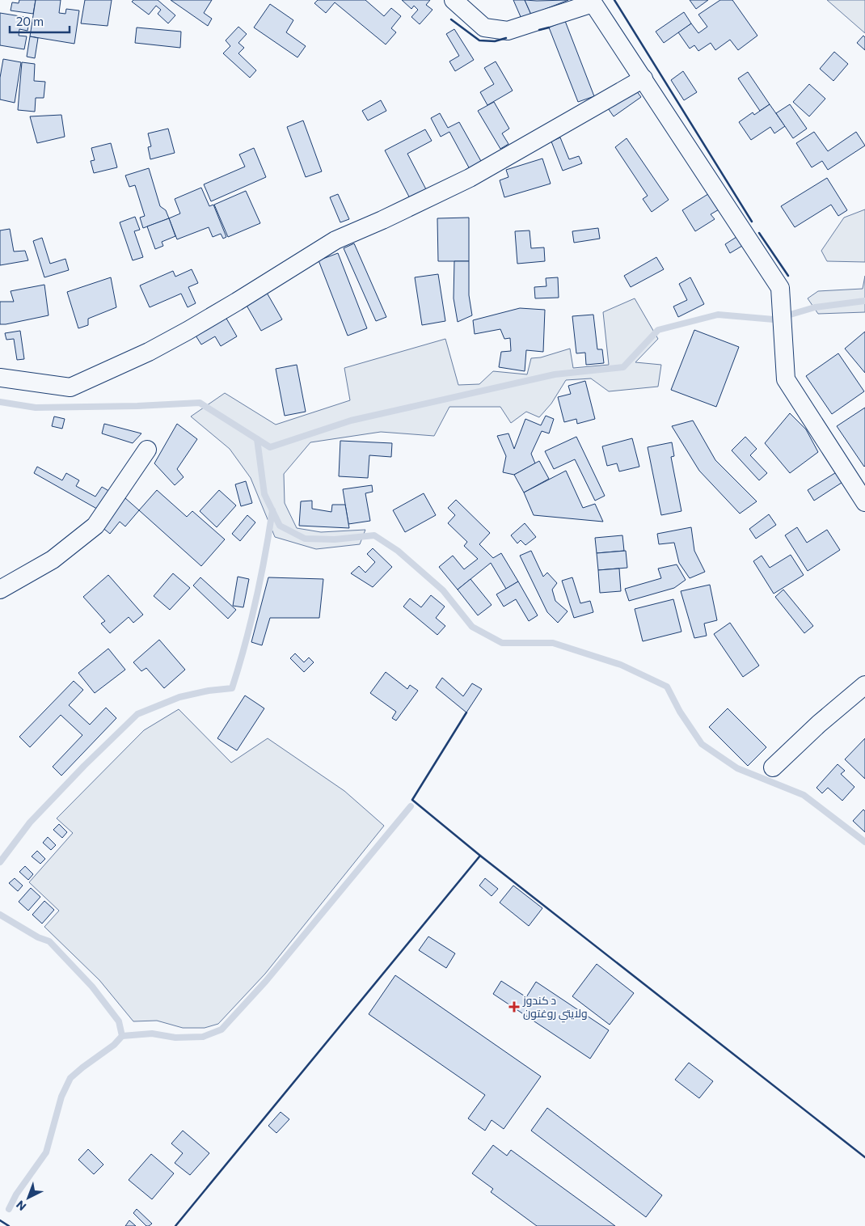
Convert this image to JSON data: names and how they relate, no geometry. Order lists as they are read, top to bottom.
{
  "places": {
    "health": ["د کندوز ولایتي روغتون"]
  },
  "scale_bar": "20 m",
  "north": "bottom left"
}
